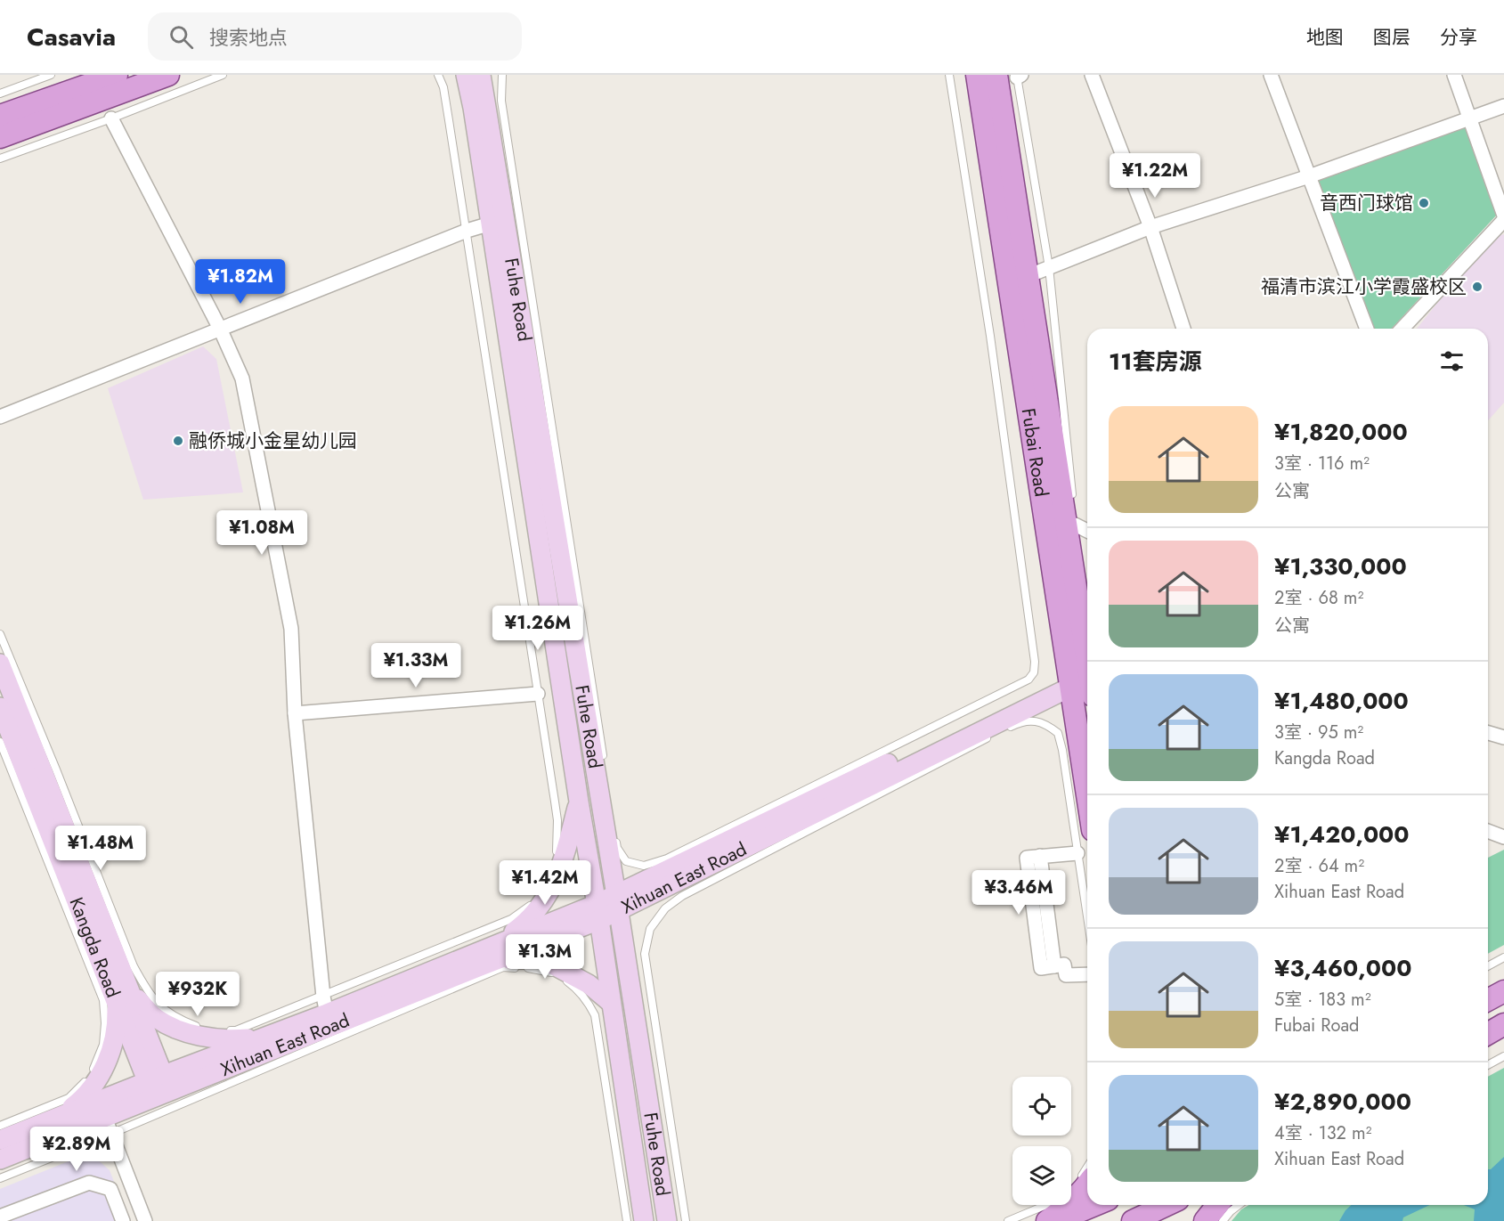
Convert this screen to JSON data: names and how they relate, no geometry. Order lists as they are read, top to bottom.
{
  "streets": {
    "main road": ["Fubai Road"],
    "street": ["Fuhe Road", "Xihuan East Road", "Kangda Road"]
  },
  "crossings": [
    ["Fuhe Road", "Xihuan East Road"],
    ["Fubai Road", "Xihuan East Road"],
    ["Xihuan East Road", "Kangda Road"]
  ],
  "places": ["音西门球馆", "福清市滨江小学霞盛校区", "融侨城小金星幼儿园"],
  "page": {
    "header": "Casavia",
    "search": "搜索地点",
    "nav": ["地图", "图层", "分享"],
    "price": [
      "¥1.22M",
      "¥1.82M",
      "¥1.08M",
      "¥1.26M",
      "¥1.33M",
      "¥1.48M",
      "¥1.42M",
      "¥3.46M",
      "¥1.3M",
      "¥932K",
      "¥2.89M"
    ],
    "heading": "11套房源",
    "list": [
      {
        "name": "¥1,820,000",
        "note": "3室 · 116 m² · 公寓"
      },
      {
        "name": "¥1,330,000",
        "note": "2室 · 68 m² · 公寓"
      },
      {
        "name": "¥1,480,000",
        "note": "3室 · 95 m² · Kangda Road"
      },
      {
        "name": "¥1,420,000",
        "note": "2室 · 64 m² · Xihuan East Road"
      },
      {
        "name": "¥3,460,000",
        "note": "5室 · 183 m² · Fubai Road"
      },
      {
        "name": "¥2,890,000",
        "note": "4室 · 132 m² · Xihuan East Road"
      }
    ]
  }
}
